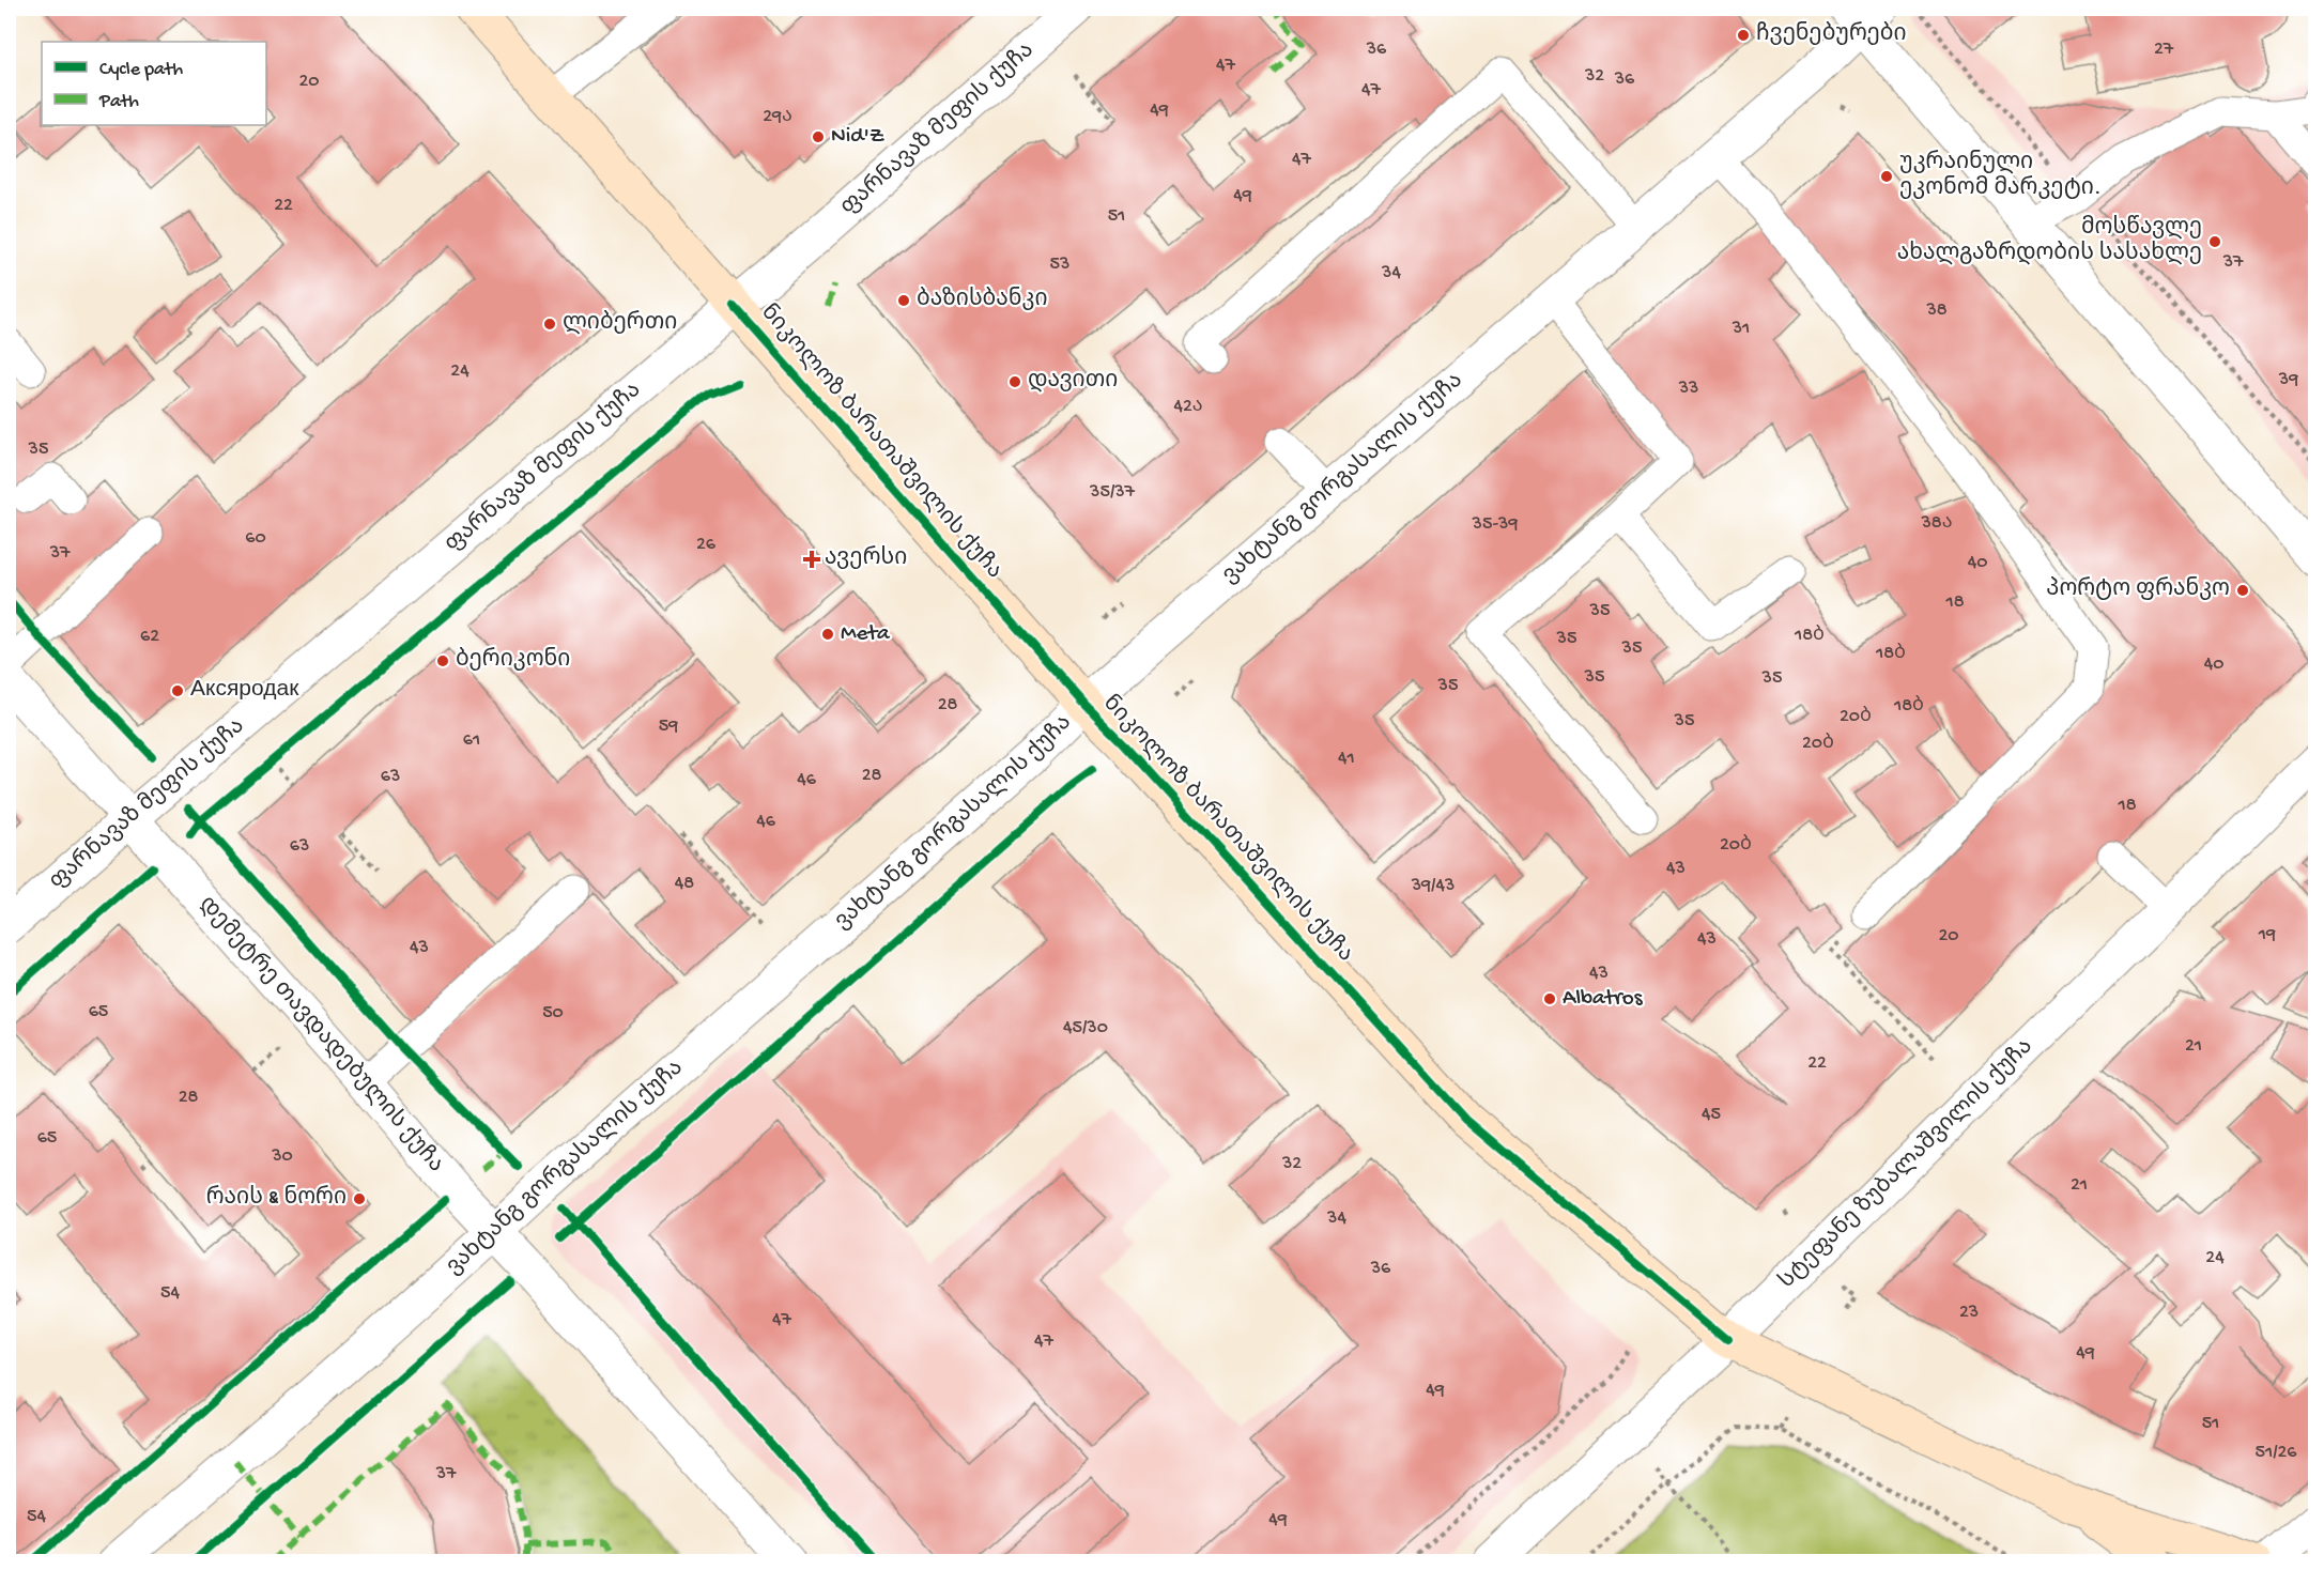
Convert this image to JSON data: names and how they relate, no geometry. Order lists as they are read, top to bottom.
{
  "streets": {
    "street": [
      "ფარნავაზ მეფის ქუჩა",
      "ნიკოლოზ ბარათაშვილის ქუჩა",
      "ვახტანგ გორგასალის ქუჩა",
      "დემეტრე თავდადებულის ქუჩა",
      "სტეფანე ზუბალაშვილის ქუჩა"
    ]
  },
  "crossings": [
    ["ფარნავაზ მეფის ქუჩა", "ნიკოლოზ ბარათაშვილის ქუჩა"],
    ["ფარნავაზ მეფის ქუჩა", "დემეტრე თავდადებულის ქუჩა"],
    ["ნიკოლოზ ბარათაშვილის ქუჩა", "ვახტანგ გორგასალის ქუჩა"],
    ["ნიკოლოზ ბარათაშვილის ქუჩა", "სტეფანე ზუბალაშვილის ქუჩა"],
    ["ვახტანგ გორგასალის ქუჩა", "დემეტრე თავდადებულის ქუჩა"]
  ],
  "places": {
    "other": [
      "ჩვენებურები",
      "Nid'Z",
      "უკრაინული ეკონომ მარკეტი.",
      "მოსწავლე ახალგაზრდობის სასახლე",
      "ბაზისბანკი",
      "ლიბერთი",
      "დავითი",
      "პორტო ფრანკო",
      "Meta",
      "ბერიკონი",
      "Аксяродак",
      "Albatros",
      "რაის & ნორი"
    ],
    "health": ["ავერსი"]
  },
  "house_numbers": [
    "36",
    "27",
    "47",
    "32",
    "36",
    "20",
    "47",
    "49",
    "29ა",
    "47",
    "49",
    "22",
    "51",
    "37",
    "53",
    "34",
    "38",
    "31",
    "24",
    "39",
    "33",
    "42ა",
    "35",
    "35/37",
    "38ა",
    "35-39",
    "60",
    "26",
    "37",
    "40",
    "18",
    "35",
    "18ბ",
    "62",
    "35",
    "35",
    "18ბ",
    "40",
    "35",
    "35",
    "35",
    "28",
    "18ბ",
    "20ბ",
    "35",
    "59",
    "61",
    "20ბ",
    "41",
    "28",
    "63",
    "46",
    "18",
    "46",
    "20ბ",
    "63",
    "43",
    "48",
    "39/43",
    "19",
    "20",
    "43",
    "43",
    "43",
    "65",
    "50",
    "45/30",
    "21",
    "22",
    "28",
    "45",
    "65",
    "30",
    "32",
    "21",
    "34",
    "24",
    "36",
    "54",
    "23",
    "47",
    "47",
    "49",
    "49",
    "51",
    "51/26",
    "37",
    "54",
    "49"
  ],
  "legend": ["Cycle path", "Path"]
}
